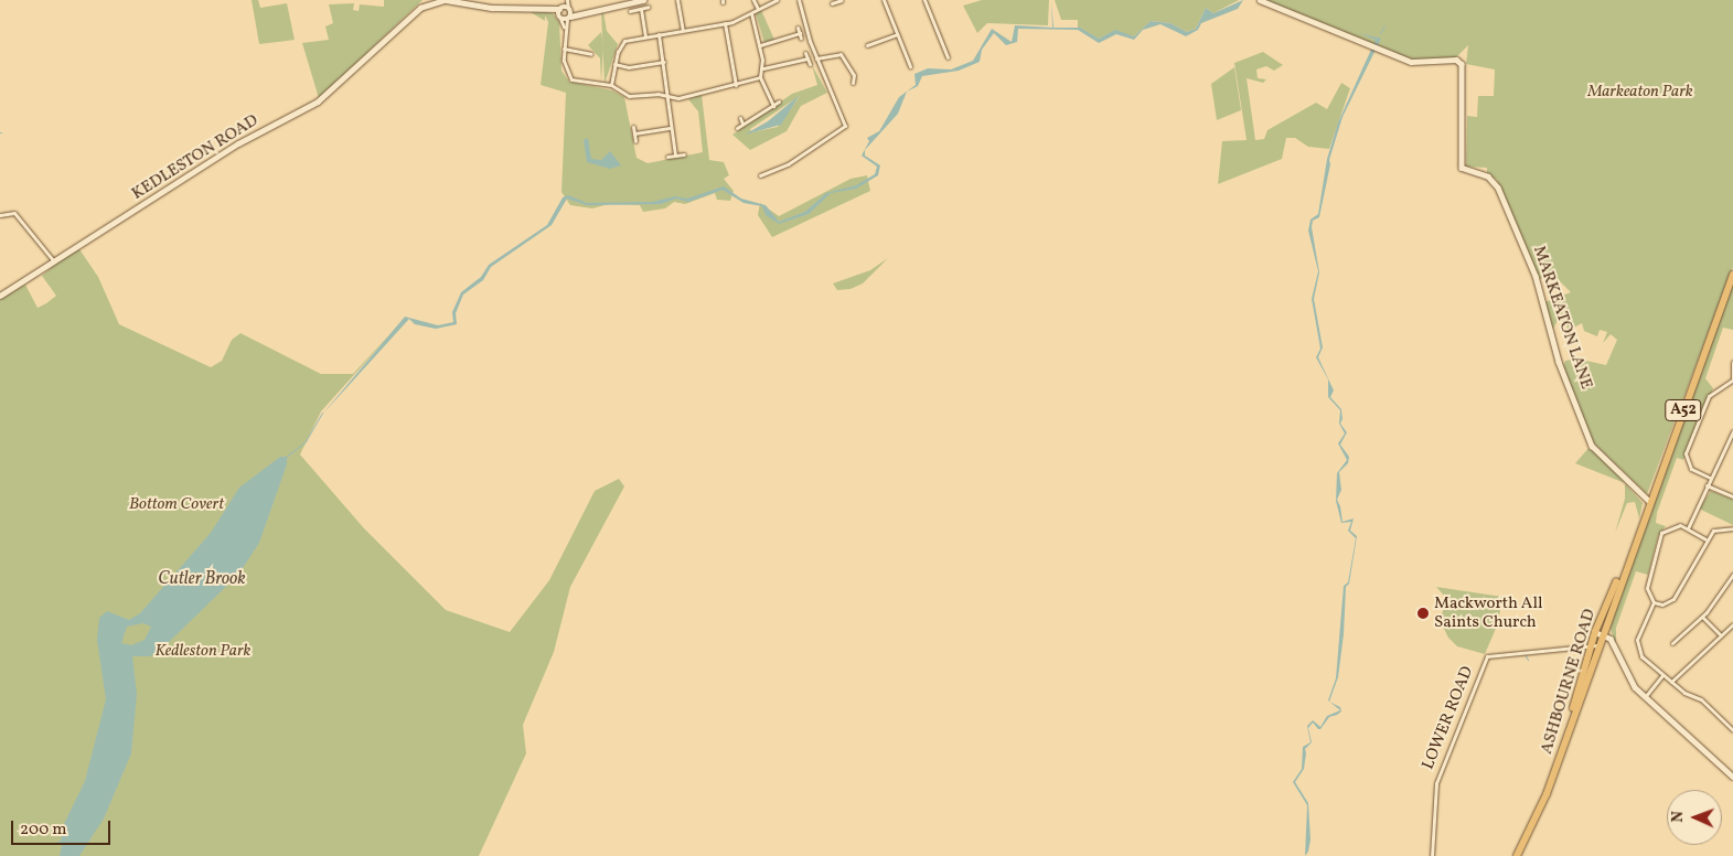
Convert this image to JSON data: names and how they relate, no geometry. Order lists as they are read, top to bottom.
{
  "streets": {
    "highway": ["A52", "ASHBOURNE ROAD"],
    "street": ["KEDLESTON ROAD", "MARKEATON LANE", "LOWER ROAD"]
  },
  "crossings": [
    ["MARKEATON LANE", "ASHBOURNE ROAD"],
    ["ASHBOURNE ROAD", "LOWER ROAD"]
  ],
  "water": ["Cutler Brook"],
  "parks": ["Markeaton Park", "Bottom Covert", "Kedleston Park"],
  "places": ["Mackworth All Saints Church"],
  "scale_bar": "200 m",
  "north": "left"
}
